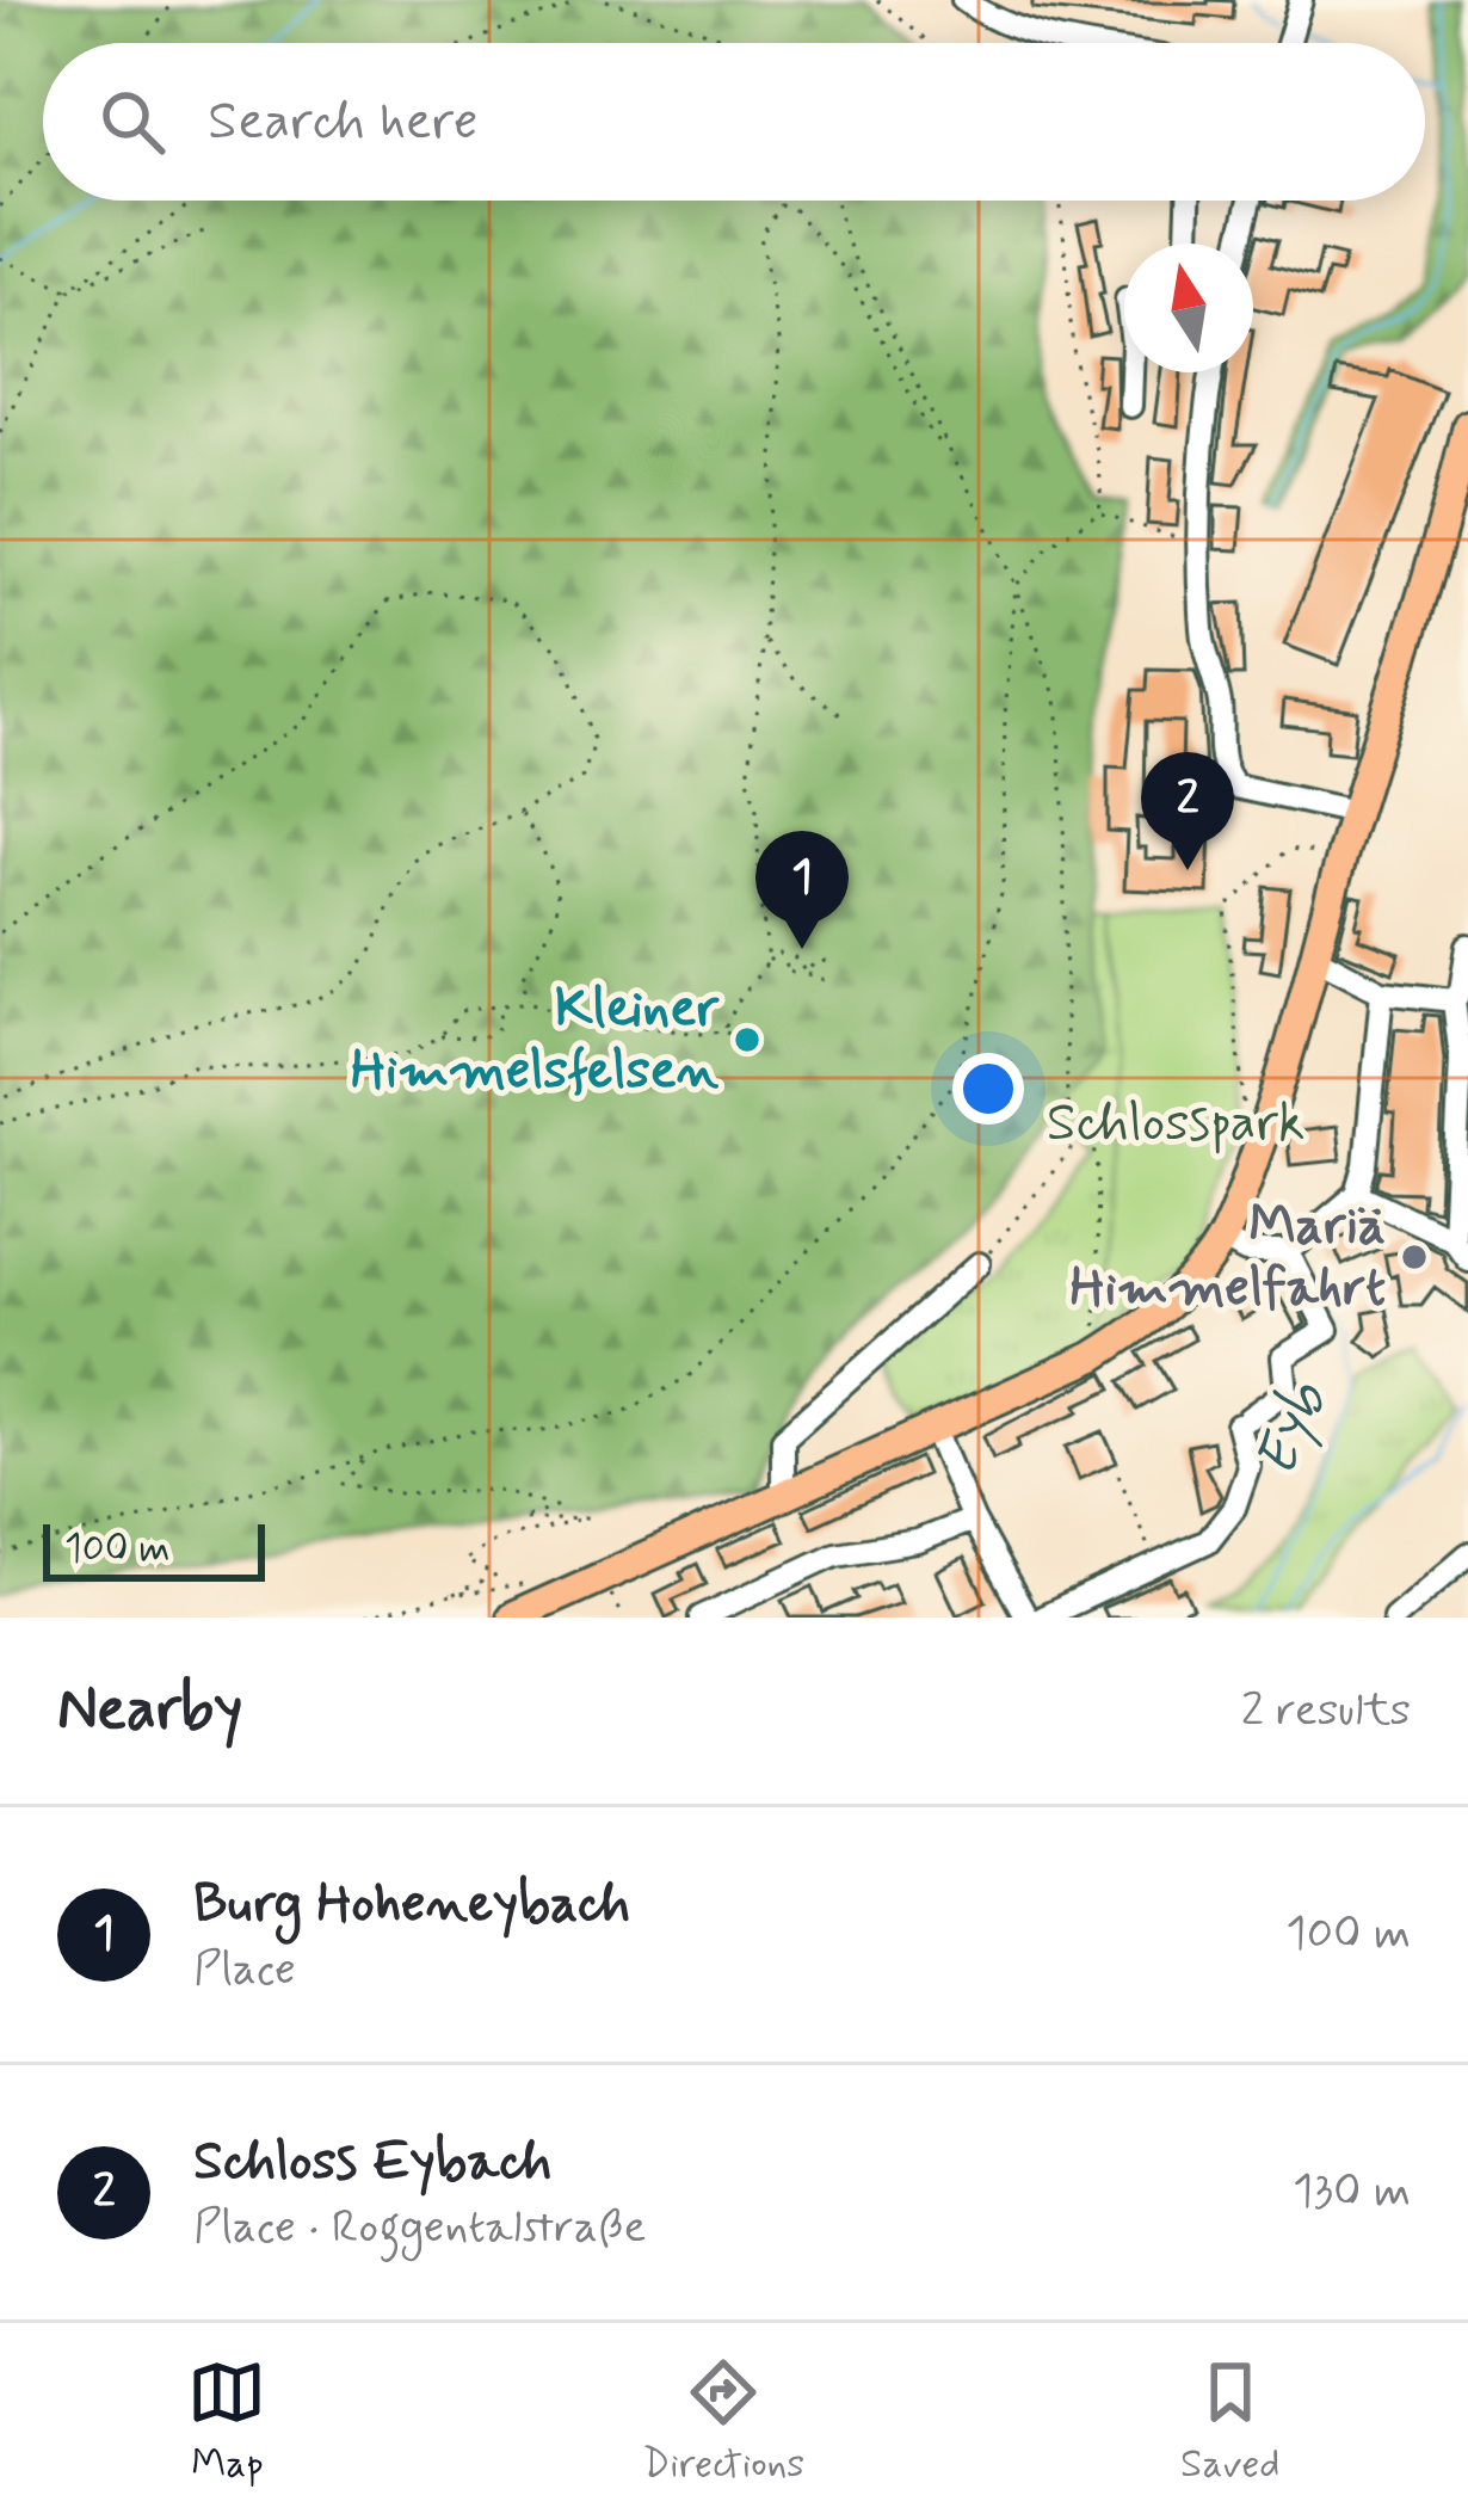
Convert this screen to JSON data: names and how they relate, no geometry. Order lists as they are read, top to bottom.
{
  "water": ["Eyb"],
  "parks": ["Schlosspark"],
  "places": ["Kleiner Himmelsfelsen", "Mariä Himmelfahrt"],
  "scale_bar": "100 m",
  "north": "top",
  "page": {
    "search": "Search here",
    "pins": ["2", "1"],
    "scale": "100 m",
    "heading": ["Nearby", "2 results"],
    "list": [
      {
        "mark": "1",
        "name": "Burg Hoheneybach",
        "note": "Place",
        "value": "100 m"
      },
      {
        "mark": "2",
        "name": "Schloss Eybach",
        "note": "Place · Roggentalstraße",
        "value": "130 m"
      }
    ],
    "nav": ["Map", "Directions", "Saved"]
  }
}
